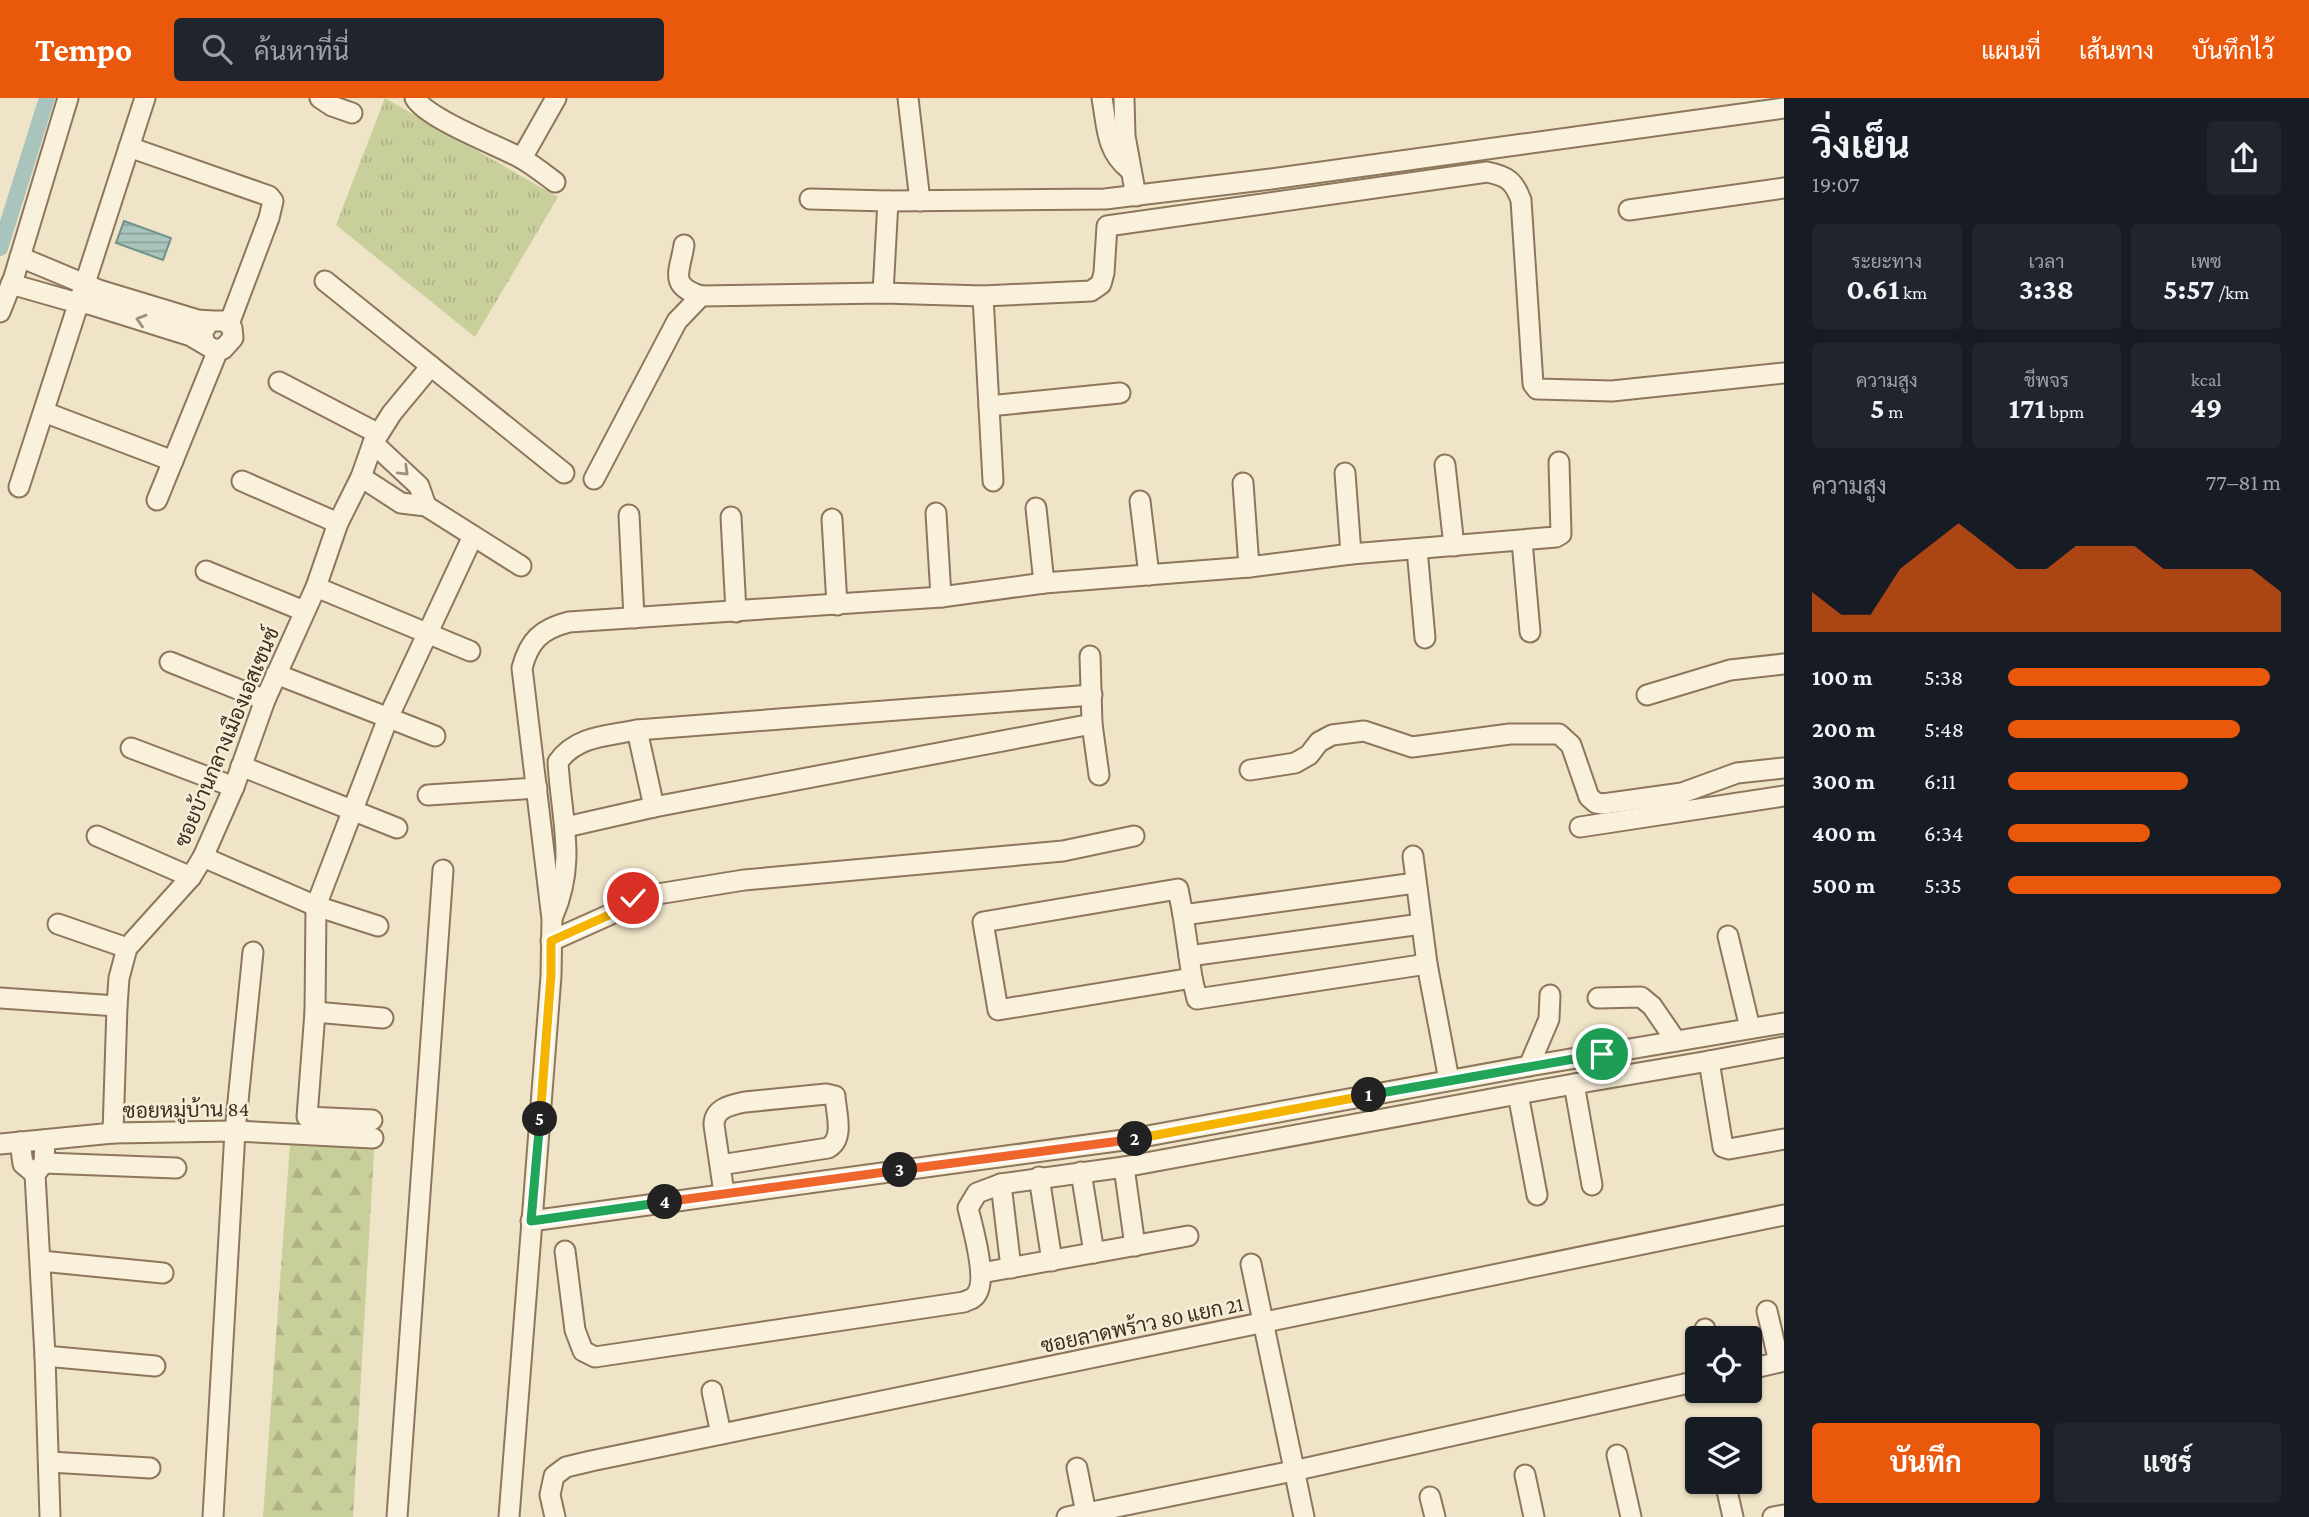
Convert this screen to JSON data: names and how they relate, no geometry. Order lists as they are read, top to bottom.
{
  "streets": {
    "street": ["ซอยบ้านกลางเมืองเอสเซนซ์", "ซอยหมู่บ้าน 84", "ซอยลาดพร้าว 80 แยก 21"]
  },
  "crossings": [
    ["ซอยบ้านกลางเมืองเอสเซนซ์", "ซอยหมู่บ้าน 84"]
  ],
  "page": {
    "header": "Tempo",
    "search": "ค้นหาที่นี่",
    "nav": ["แผนที่", "เส้นทาง", "บันทึกไว้"],
    "heading": ["วิ่งเย็น", "19:07"],
    "stats": [
      ["ระยะทาง", "0.61 km"],
      ["เวลา", "3:38"],
      ["เพซ", "5:57 /km"],
      ["ความสูง", "5 m"],
      ["ชีพจร", "171 bpm"],
      ["kcal", "49"]
    ],
    "chart": ["ความสูง", "77–81 m"],
    "list": [
      {
        "name": "100 m",
        "note": "5:38"
      },
      {
        "name": "200 m",
        "note": "5:48"
      },
      {
        "name": "300 m",
        "note": "6:11"
      },
      {
        "name": "400 m",
        "note": "6:34"
      },
      {
        "name": "500 m",
        "note": "5:35"
      }
    ],
    "pins": [
      "1",
      "5",
      "2",
      "3",
      "4"
    ],
    "buttons": ["บันทึก", "แชร์"]
  }
}
